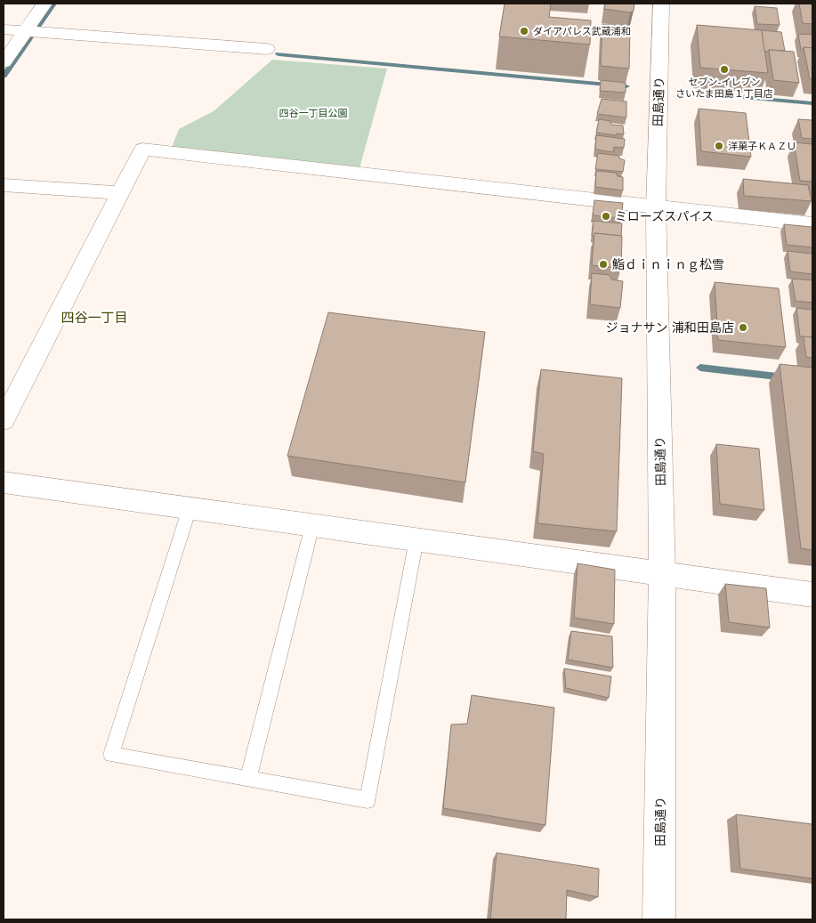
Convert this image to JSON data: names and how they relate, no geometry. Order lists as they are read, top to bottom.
{
  "streets": {
    "street": ["田島通り"]
  },
  "districts": ["四谷一丁目"],
  "parks": ["四谷一丁目公園"],
  "places": [
    "ダイアパレス武蔵浦和",
    "セブン-イレブン さいたま田島１丁目店",
    "洋菓子ＫＡＺＵ",
    "ミローズスパイス",
    "鮨ｄｉｎｉｎｇ松雪",
    "ジョナサン 浦和田島店"
  ]
}
